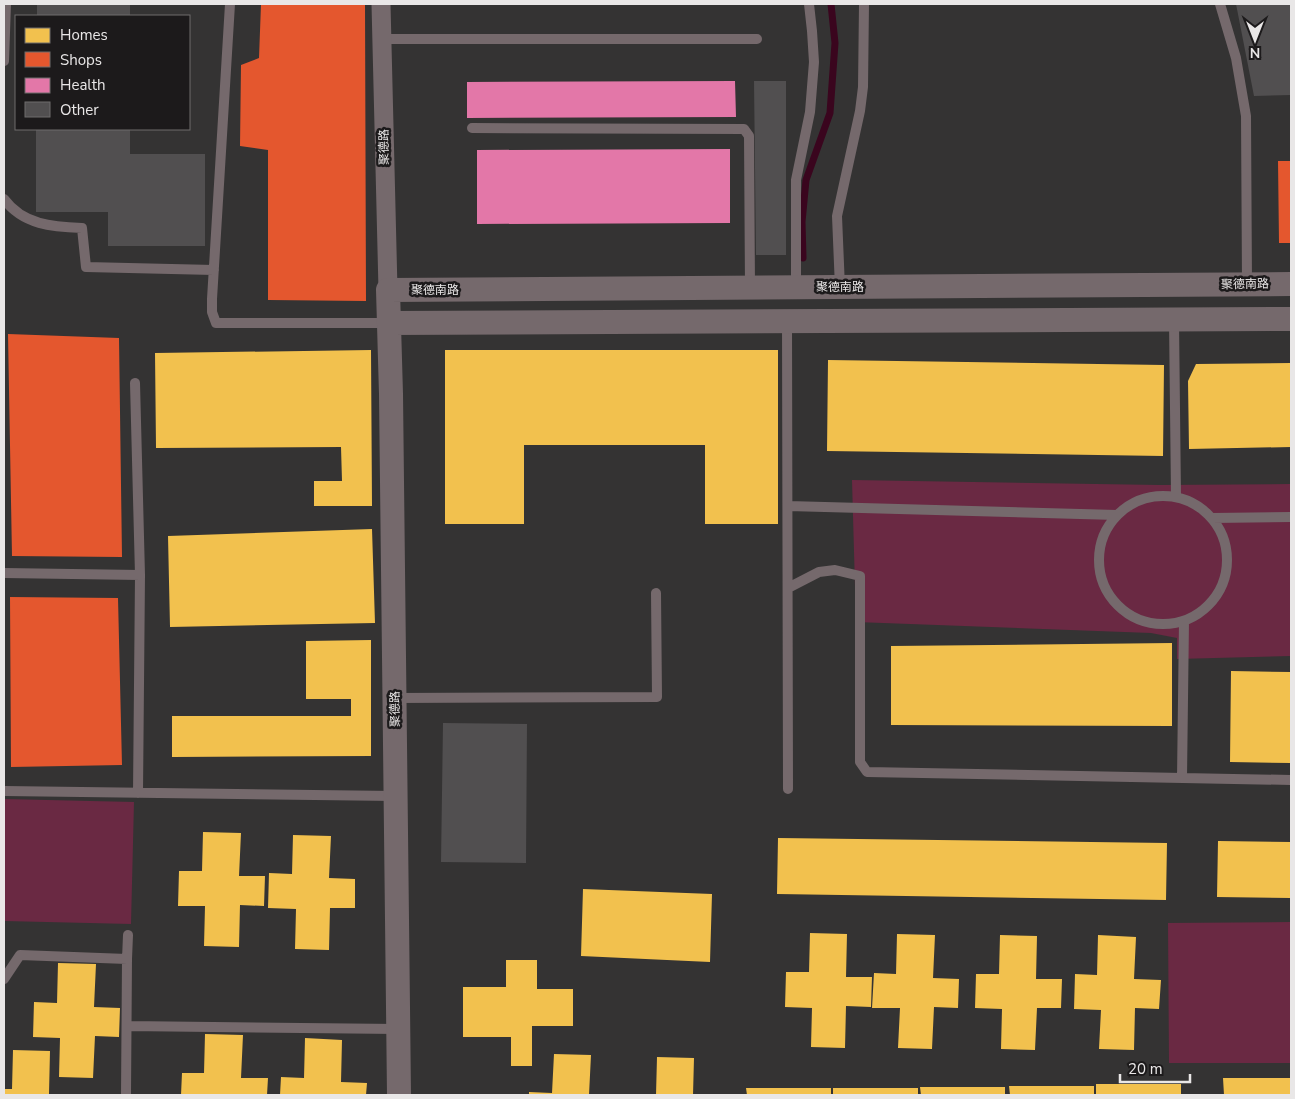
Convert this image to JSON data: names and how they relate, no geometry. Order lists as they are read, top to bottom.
{
  "streets": {
    "street": ["聚德路", "聚德南路"]
  },
  "crossings": [
    ["聚德路", "聚德南路"]
  ],
  "legend": [
    "Homes",
    "Shops",
    "Health",
    "Other"
  ],
  "scale_bar": "20 m",
  "north": "bottom"
}
